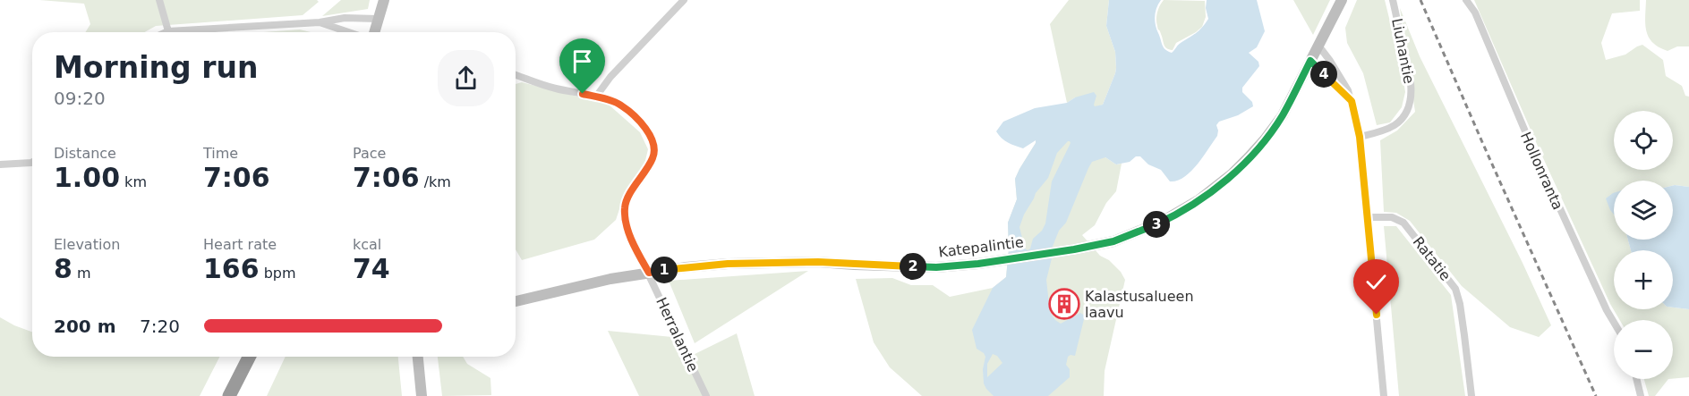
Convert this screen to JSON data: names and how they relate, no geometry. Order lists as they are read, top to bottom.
{
  "streets": {
    "street": [
      "Liuhantie",
      "Hollonranta",
      "Katepalintie",
      "Ratatie",
      "Herralantie"
    ]
  },
  "crossings": [
    ["Katepalintie", "Herralantie"]
  ],
  "places": {
    "building": ["Kalastusalueen laavu"]
  },
  "page": {
    "heading": ["Morning run", "09:20"],
    "pins": [
      "4",
      "3",
      "2",
      "1"
    ],
    "map_buttons": ["+", "−"],
    "stats": [
      ["Distance", "1.00 km"],
      ["Time", "7:06"],
      ["Pace", "7:06 /km"],
      ["Elevation", "8 m"],
      ["Heart rate", "166 bpm"],
      ["kcal", "74"]
    ],
    "list": [
      {
        "name": "200 m",
        "note": "7:20"
      }
    ]
  }
}
